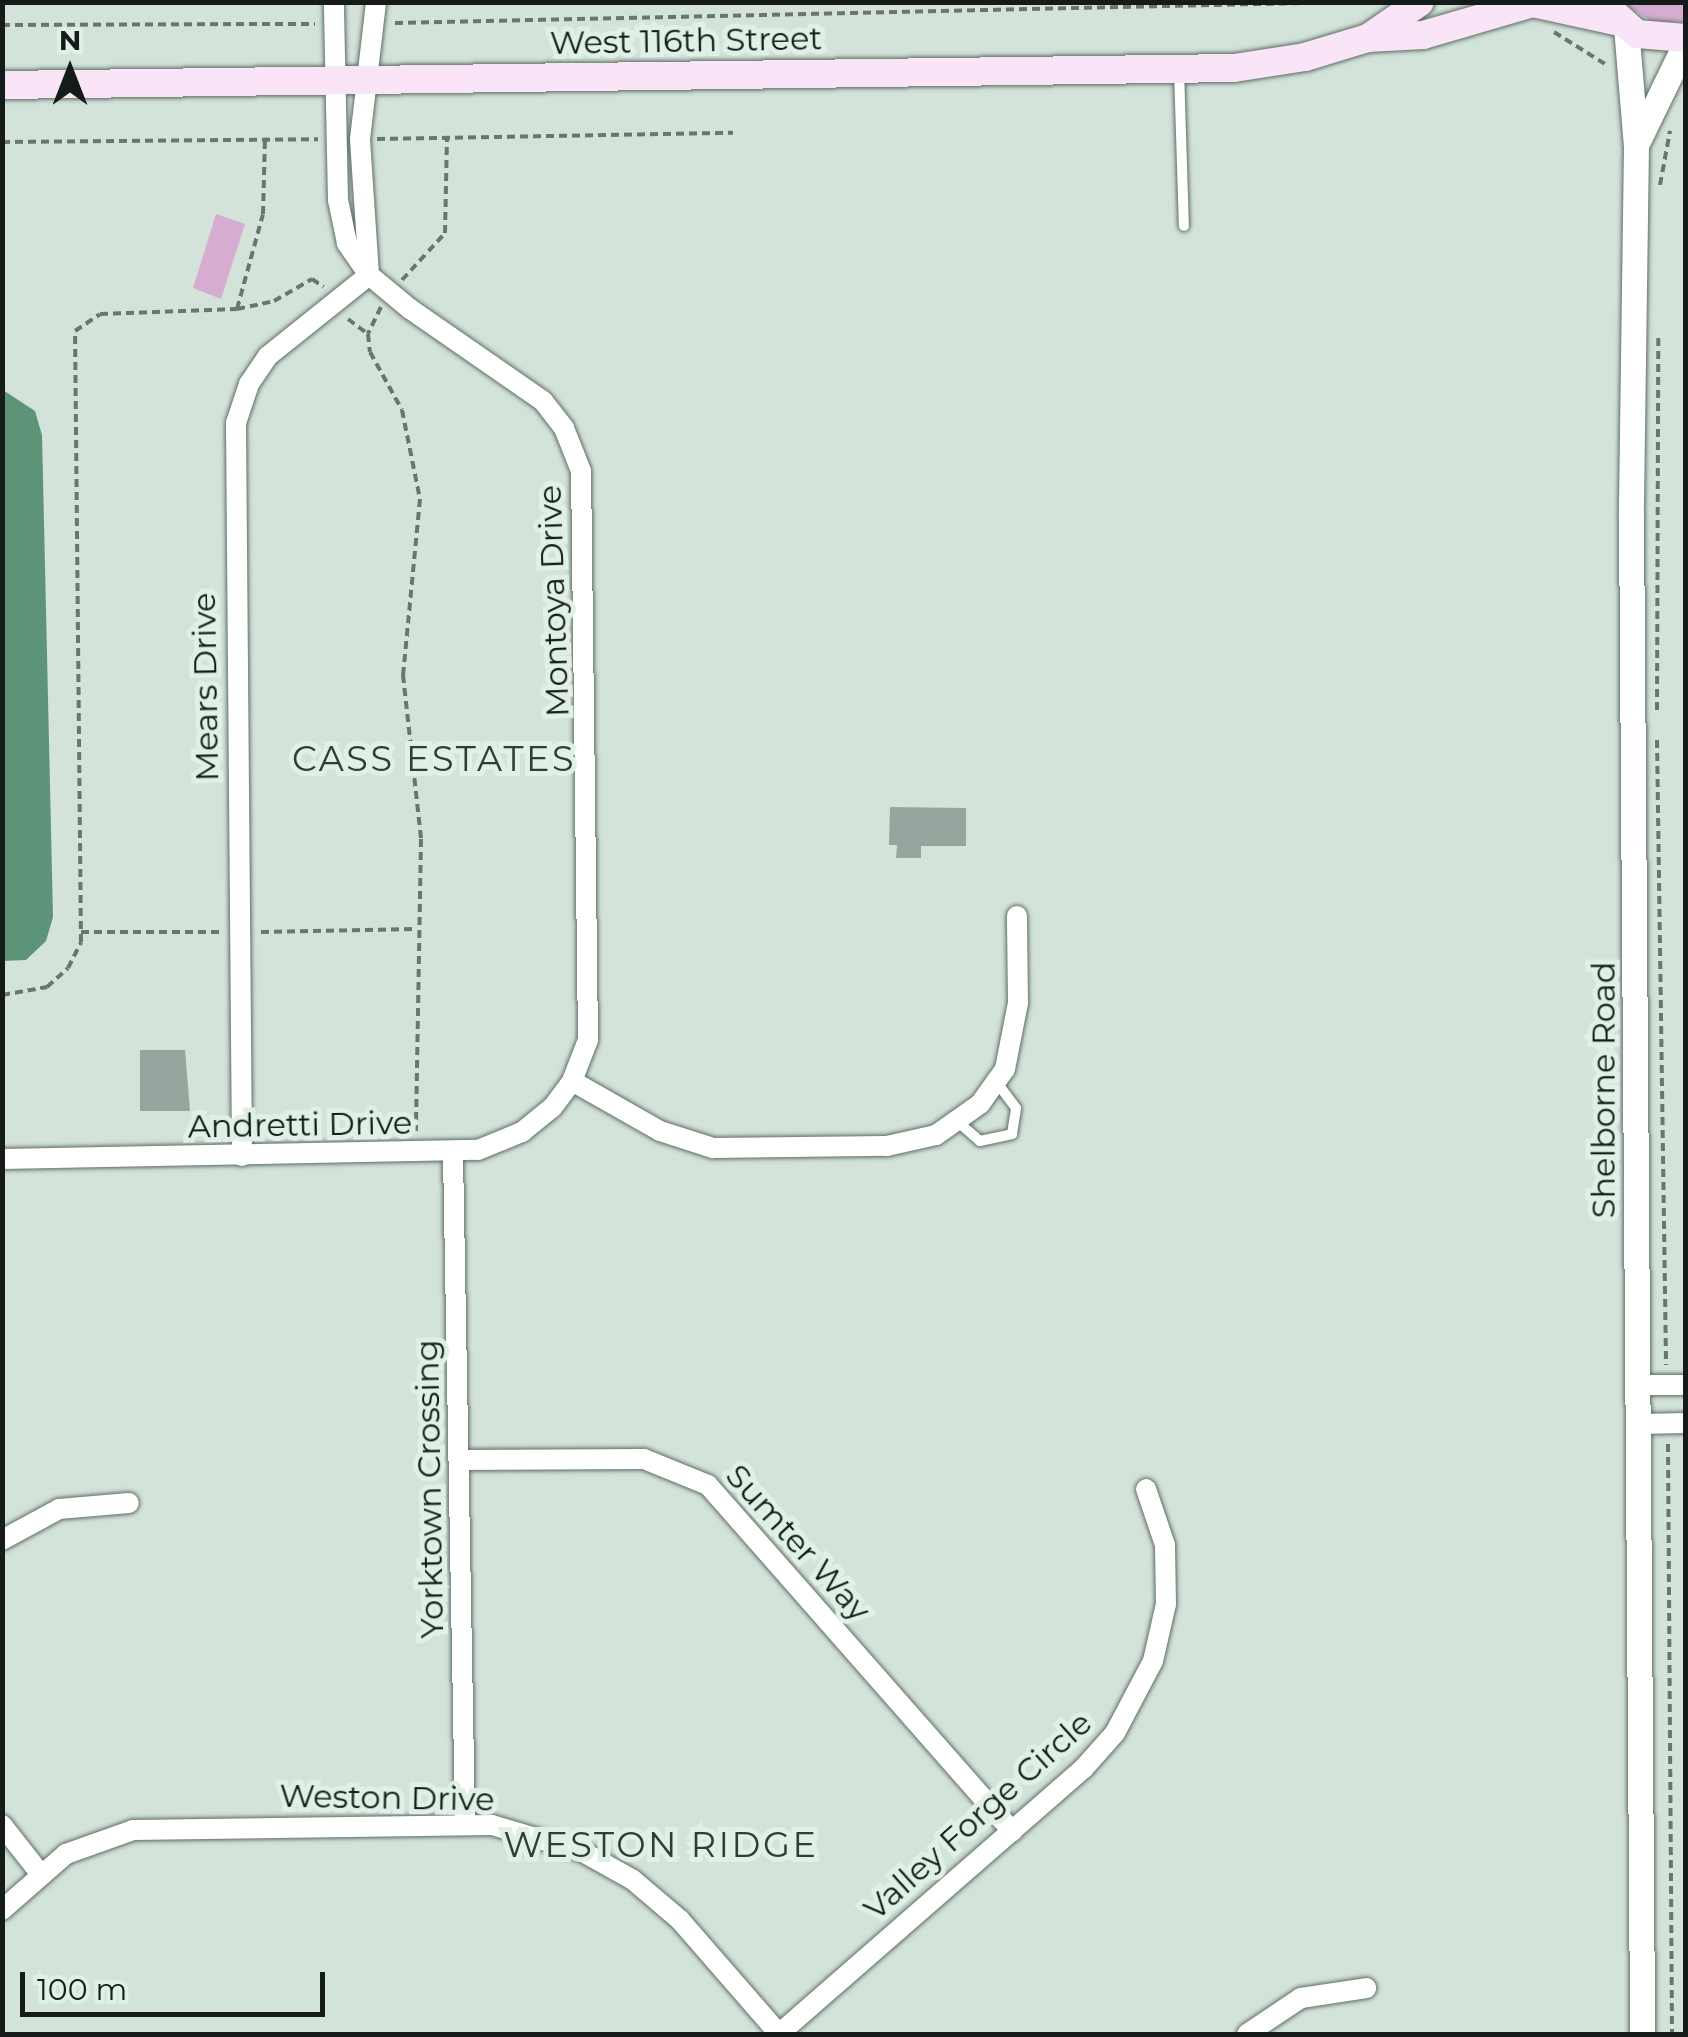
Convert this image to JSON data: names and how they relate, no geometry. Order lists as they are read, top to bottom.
{
  "streets": {
    "main road": ["West 116th Street"],
    "street": [
      "Montoya Drive",
      "Mears Drive",
      "Shelborne Road",
      "Andretti Drive",
      "Yorktown Crossing",
      "Sumter Way",
      "Weston Drive",
      "Valley Forge Circle"
    ]
  },
  "crossings": [
    ["West 116th Street", "Montoya Drive"],
    ["West 116th Street", "Shelborne Road"],
    ["Montoya Drive", "Mears Drive"],
    ["Montoya Drive", "Andretti Drive"],
    ["Mears Drive", "Andretti Drive"],
    ["Andretti Drive", "Yorktown Crossing"],
    ["Yorktown Crossing", "Sumter Way"],
    ["Yorktown Crossing", "Weston Drive"],
    ["Sumter Way", "Valley Forge Circle"],
    ["Weston Drive", "Valley Forge Circle"]
  ],
  "districts": ["CASS ESTATES", "WESTON RIDGE"],
  "scale_bar": "100 m",
  "north": "top"
}
